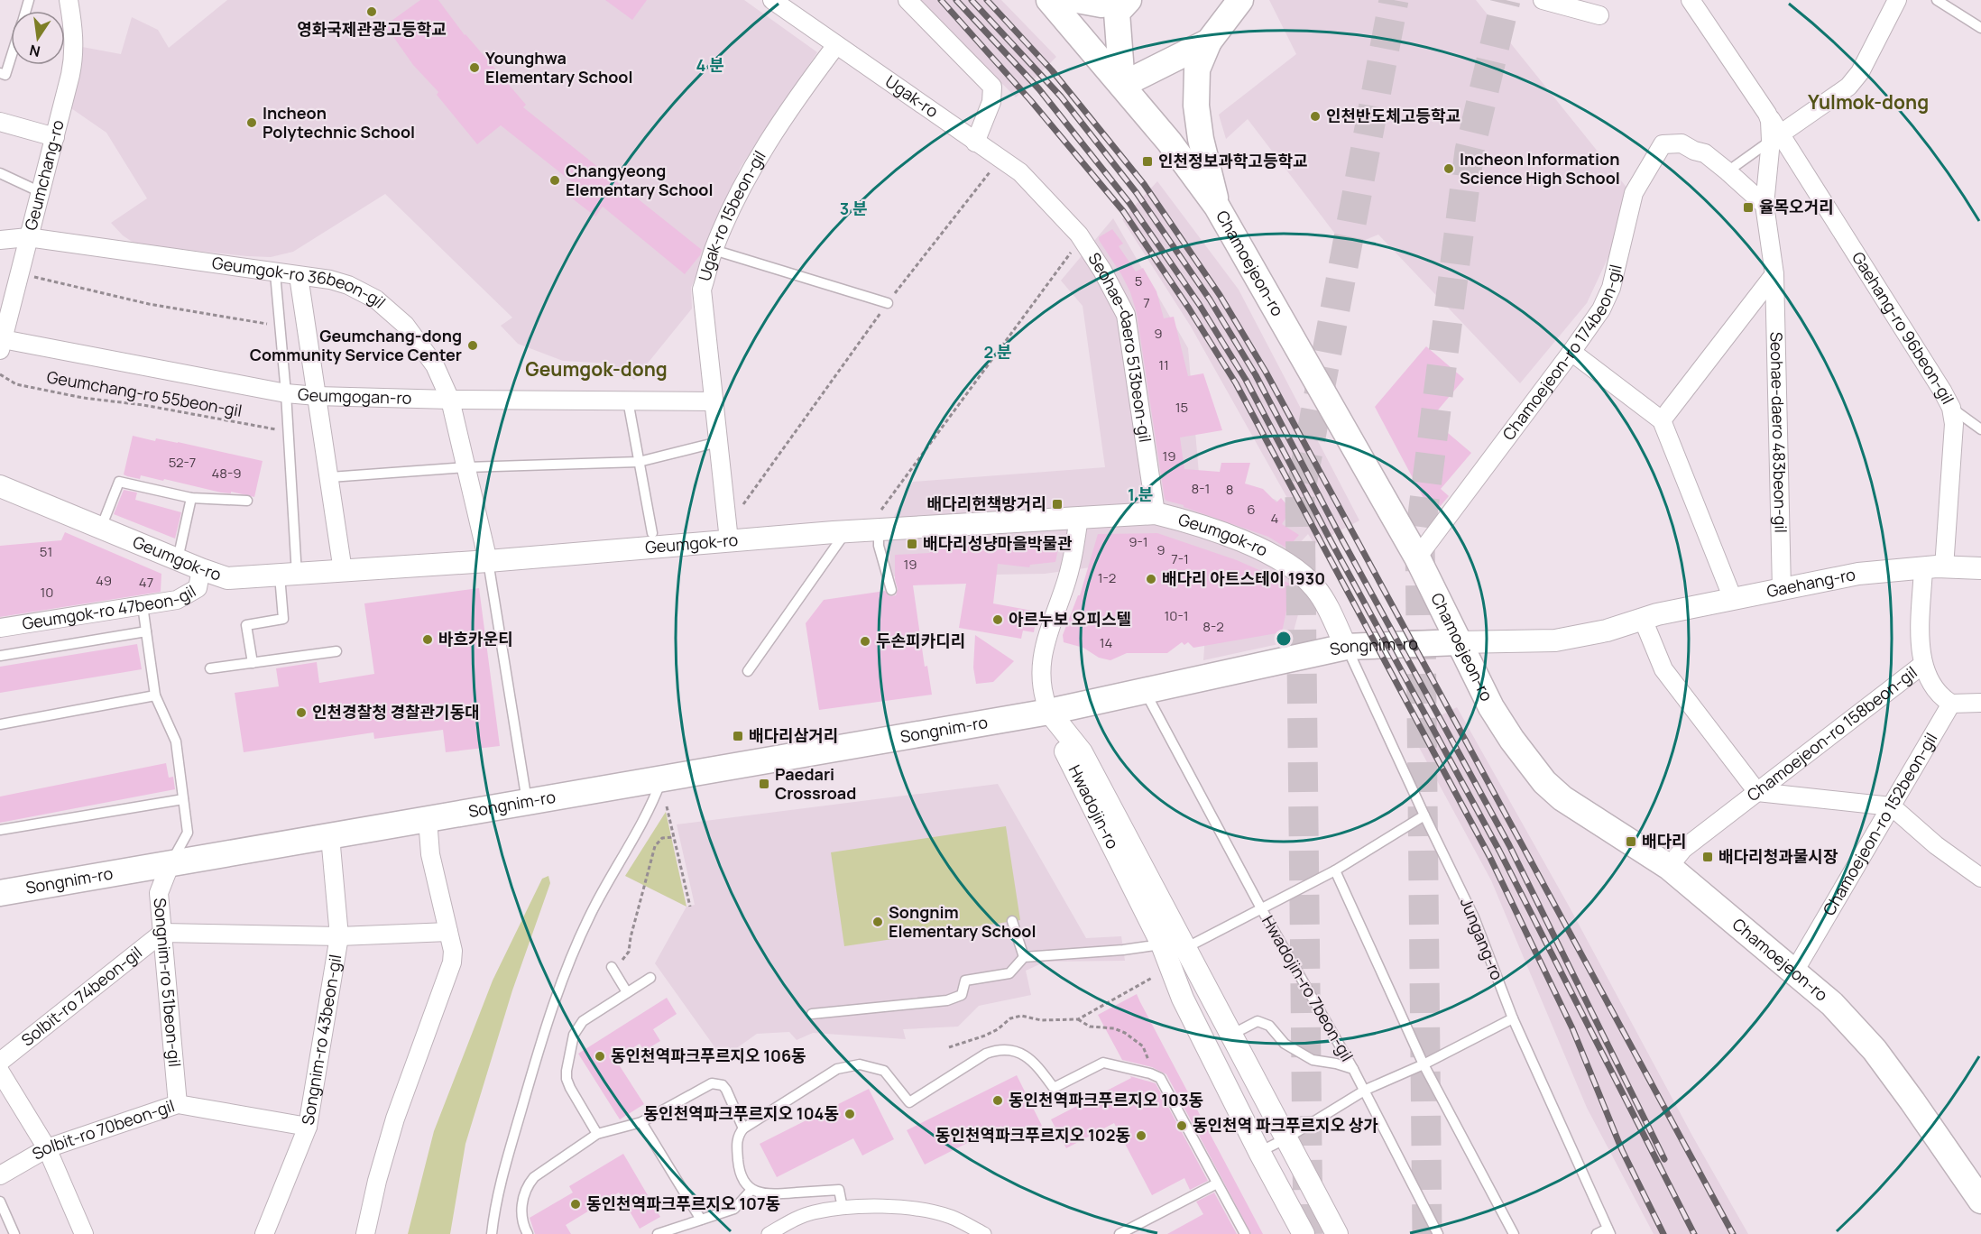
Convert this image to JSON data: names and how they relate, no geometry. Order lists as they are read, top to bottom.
{
  "streets": {
    "main road": ["Chamoejeon-ro", "Songnim-ro"],
    "street": [
      "Ugak-ro",
      "Geumchang-ro",
      "Ugak-ro 15beon-gil",
      "Geumgok-ro 36beon-gil",
      "Gaehang-ro 96beon-gil",
      "Seohae-daero 513beon-gil",
      "Chamoejeon-ro 174beon-gil",
      "Geumgogan-ro",
      "Seohae-daero 483beon-gil",
      "Geumgok-ro",
      "Gaehang-ro",
      "Geumgok-ro 47beon-gil",
      "Chamoejeon-ro 158beon-gil",
      "Hwadojin-ro",
      "Chamoejeon-ro 152beon-gil",
      "Songnim-ro 51beon-gil",
      "Solbit-ro 74beon-gil",
      "Songnim-ro 43beon-gil",
      "Solbit-ro 70beon-gil"
    ],
    "lane": ["Jungang-ro", "Hwadojin-ro 7beon-gil"],
    "path": ["Geumchang-ro 55beon-gil"]
  },
  "crossings": [
    ["Ugak-ro", "Ugak-ro 15beon-gil"],
    ["Ugak-ro", "Seohae-daero 513beon-gil"],
    ["Geumchang-ro", "Geumgok-ro 36beon-gil"],
    ["Geumchang-ro", "Geumgogan-ro"],
    ["Ugak-ro 15beon-gil", "Geumgogan-ro"],
    ["Ugak-ro 15beon-gil", "Geumgok-ro"],
    ["Chamoejeon-ro", "Chamoejeon-ro 174beon-gil"],
    ["Chamoejeon-ro", "Gaehang-ro"],
    ["Chamoejeon-ro", "Songnim-ro"],
    ["Chamoejeon-ro", "Chamoejeon-ro 158beon-gil"],
    ["Chamoejeon-ro", "Chamoejeon-ro 152beon-gil"],
    ["Geumgok-ro 36beon-gil", "Geumgogan-ro"],
    ["Geumgok-ro 36beon-gil", "Geumgok-ro"],
    ["Gaehang-ro 96beon-gil", "Seohae-daero 483beon-gil"],
    ["Gaehang-ro 96beon-gil", "Gaehang-ro"],
    ["Gaehang-ro 96beon-gil", "Chamoejeon-ro 158beon-gil"],
    ["Seohae-daero 513beon-gil", "Geumgok-ro"],
    ["Seohae-daero 483beon-gil", "Gaehang-ro"],
    ["Geumgok-ro", "Geumgok-ro 47beon-gil"],
    ["Geumgok-ro", "Songnim-ro"],
    ["Geumgok-ro", "Jungang-ro"],
    ["Gaehang-ro", "Songnim-ro"],
    ["Gaehang-ro", "Chamoejeon-ro 158beon-gil"],
    ["Songnim-ro", "Hwadojin-ro"],
    ["Songnim-ro", "Jungang-ro"],
    ["Songnim-ro", "Songnim-ro 51beon-gil"],
    ["Songnim-ro", "Hwadojin-ro 7beon-gil"],
    ["Songnim-ro", "Songnim-ro 43beon-gil"],
    ["Hwadojin-ro", "Hwadojin-ro 7beon-gil"],
    ["Jungang-ro", "Hwadojin-ro 7beon-gil"],
    ["Songnim-ro 51beon-gil", "Solbit-ro 74beon-gil"],
    ["Songnim-ro 51beon-gil", "Solbit-ro 70beon-gil"],
    ["Songnim-ro 43beon-gil", "Solbit-ro 70beon-gil"]
  ],
  "districts": ["Yulmok-dong", "Geumgok-dong"],
  "places": {
    "other": [
      "영화국제관광고등학교",
      "Younghwa Elementary School",
      "인천반도체고등학교",
      "Incheon Polytechnic School",
      "Incheon Information Science High School",
      "Changyeong Elementary School",
      "Geumchang-dong Community Service Center",
      "배다리 아트스테이 1930",
      "아르누보 오피스텔",
      "바흐카운티",
      "두손피카디리",
      "인천경찰청 경찰관기동대",
      "Songnim Elementary School",
      "동인천역파크푸르지오 106동",
      "동인천역파크푸르지오 103동",
      "동인천역파크푸르지오 104동",
      "동인천역 파크푸르지오 상가",
      "동인천역파크푸르지오 102동",
      "동인천역파크푸르지오 107동"
    ],
    "transit": [
      "인천정보과학고등학교",
      "율목오거리",
      "배다리헌책방거리",
      "배다리성냥마을박물관",
      "배다리삼거리",
      "Paedari Crossroad",
      "배다리",
      "배다리청과물시장"
    ]
  },
  "house_numbers": [
    "5",
    "7",
    "9",
    "11",
    "15",
    "19",
    "52-7",
    "48-9",
    "8-1",
    "8",
    "6",
    "4",
    "9-1",
    "9",
    "51",
    "7-1",
    "19",
    "1-2",
    "49",
    "47",
    "10",
    "10-1",
    "8-2",
    "14"
  ],
  "north": "bottom",
  "rings": [
    "4 분",
    "3 분",
    "2 분",
    "1 분"
  ]
}
